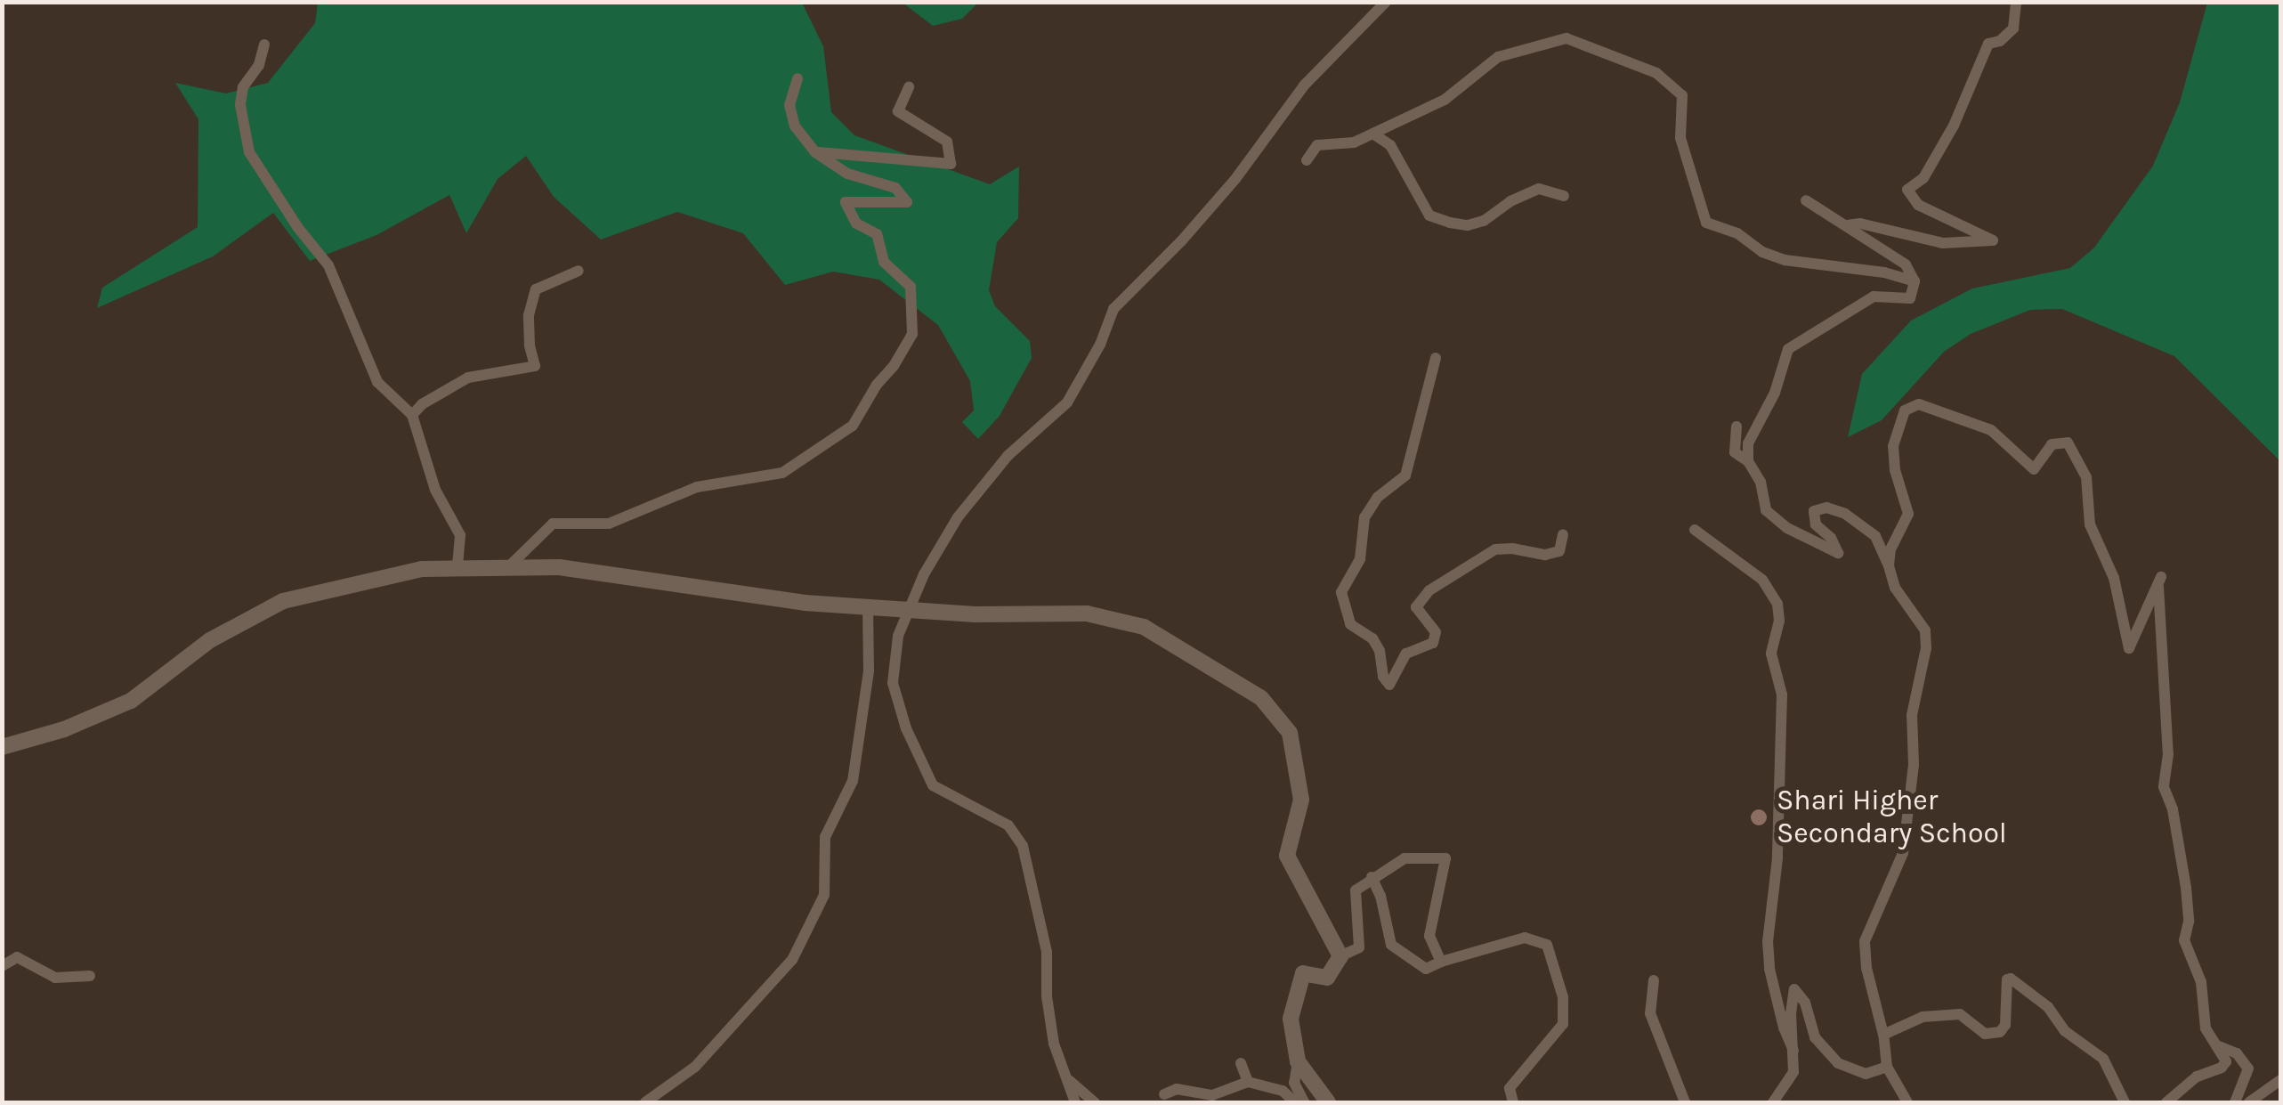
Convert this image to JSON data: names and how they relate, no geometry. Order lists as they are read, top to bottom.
{
  "places": ["Shari Higher Secondary School"]
}
